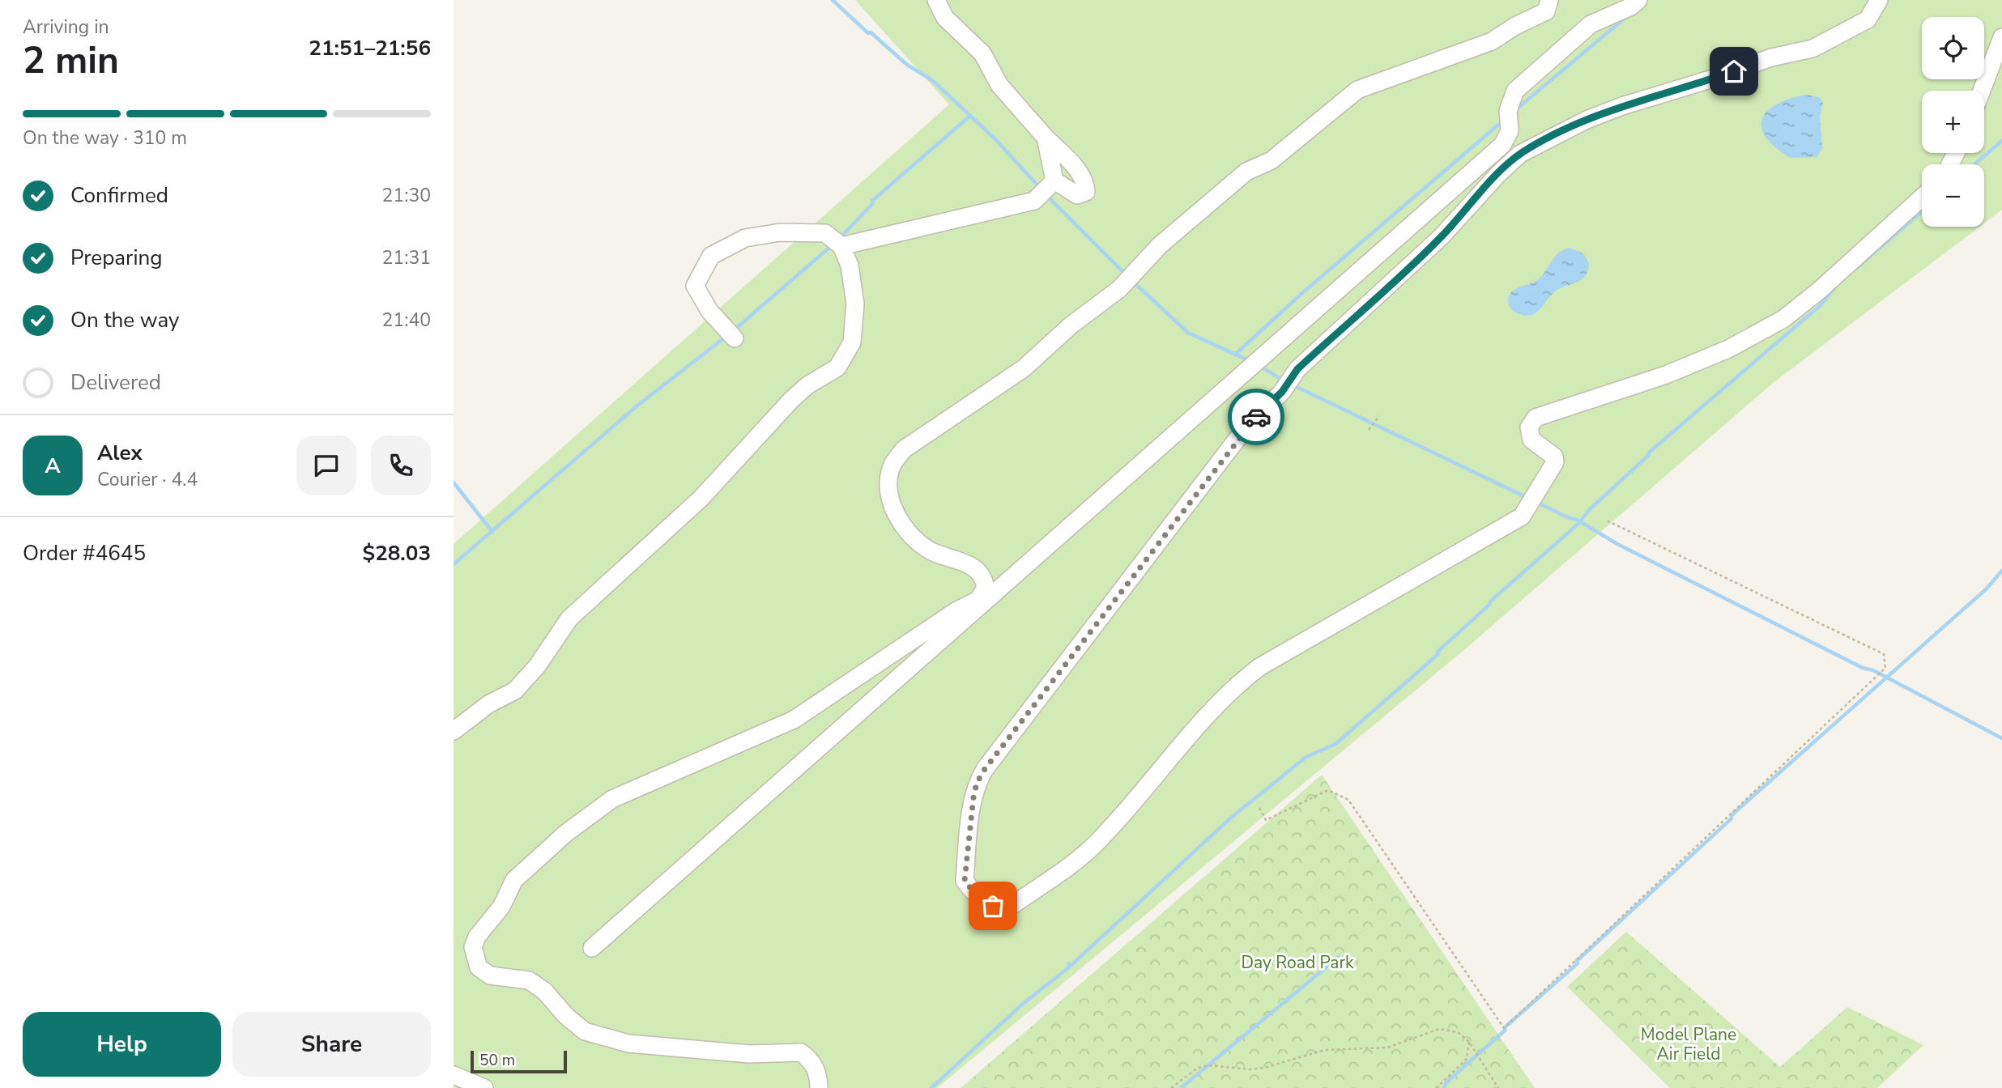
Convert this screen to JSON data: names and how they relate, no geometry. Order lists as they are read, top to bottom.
{
  "parks": ["Day Road Park", "Model Plane Air Field"],
  "scale_bar": "50 m",
  "page": {
    "heading": ["2 min", "Arriving in", "21:51–21:56"],
    "panel": [
      "Alex",
      "Courier · 4.4",
      "Order #4645",
      "$28.03"
    ],
    "map_buttons": ["+", "−"],
    "bar": "On the way · 310 m",
    "list": [
      ["Confirmed", "21:30"],
      ["Preparing", "21:31"],
      ["On the way", "21:40"],
      "Delivered"
    ],
    "round": "A",
    "buttons": ["Help", "Share"],
    "scale": "50 m"
  }
}
